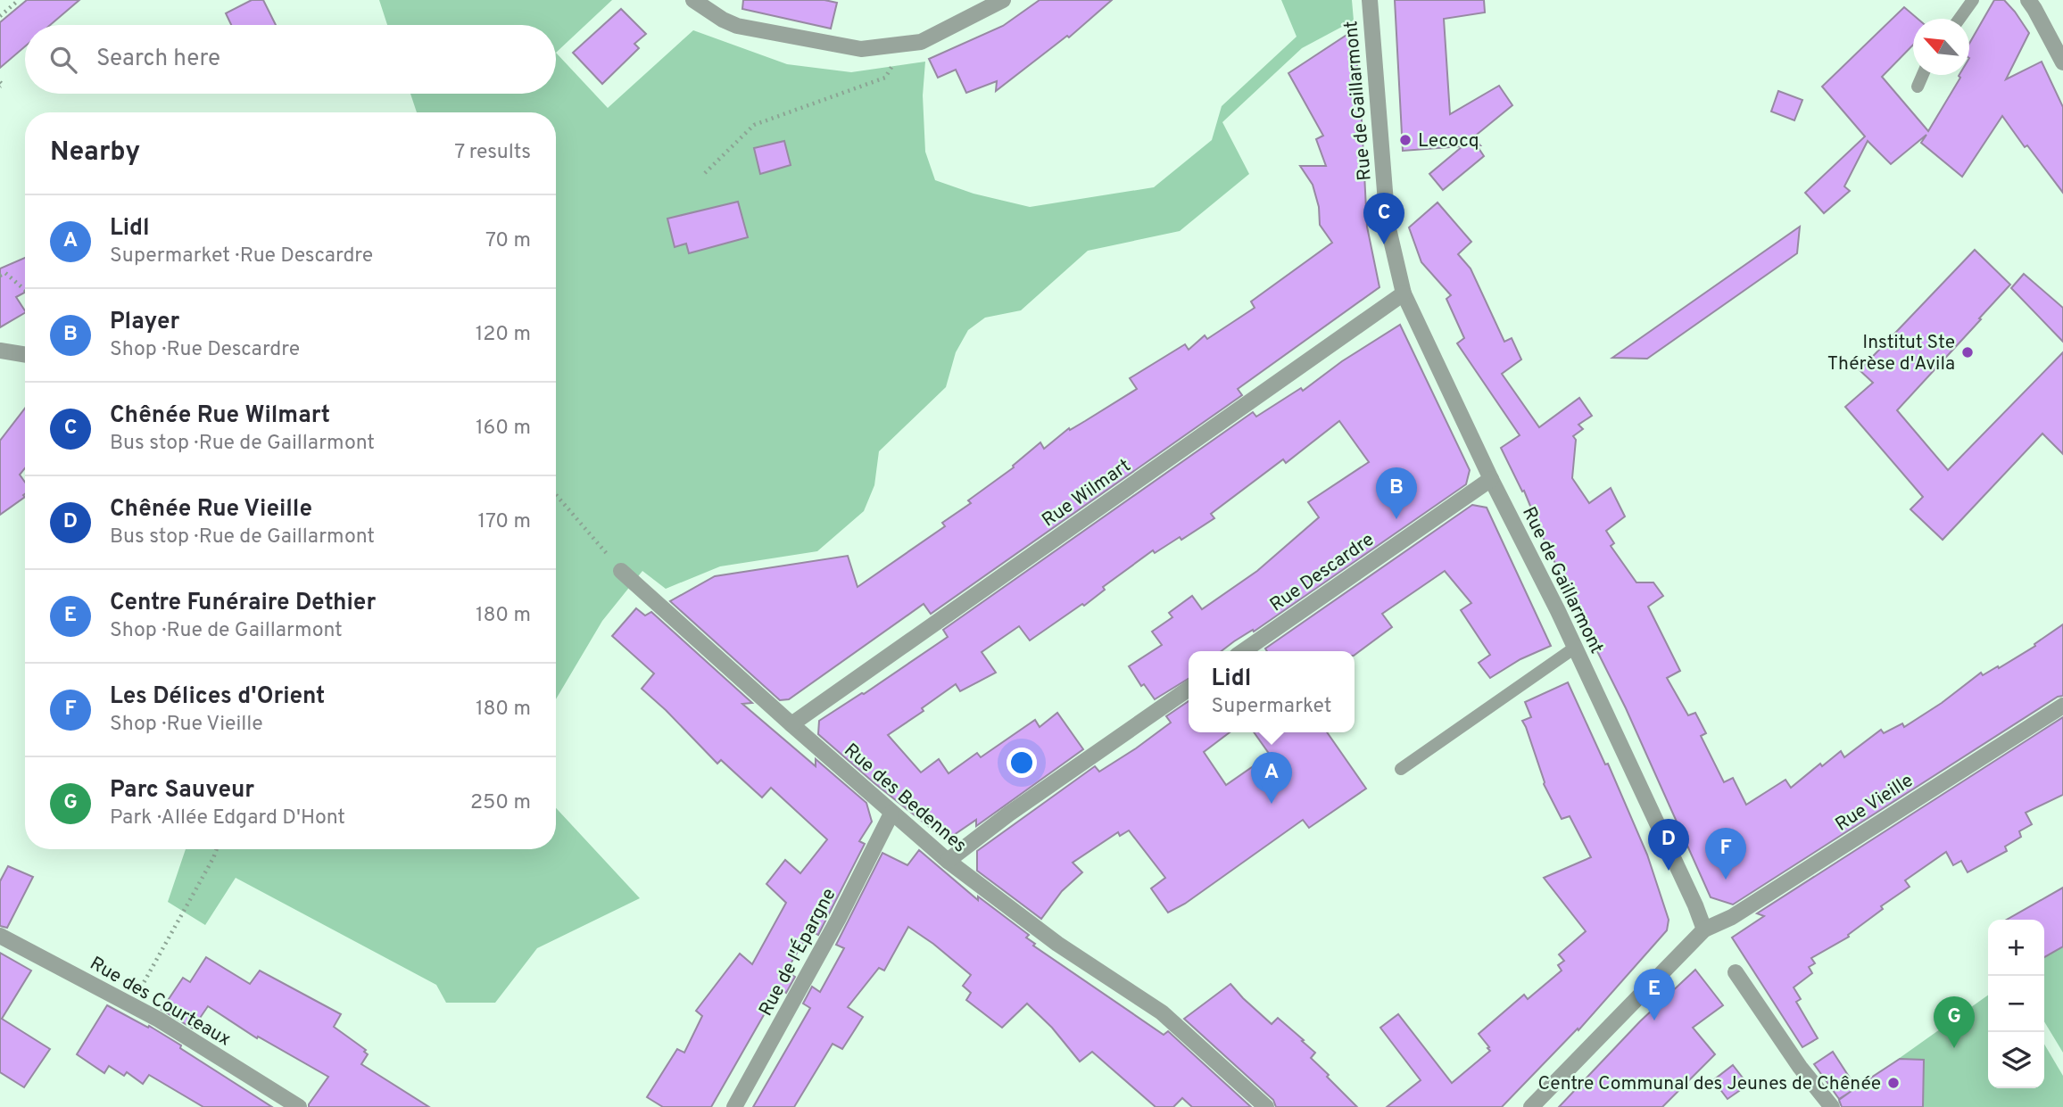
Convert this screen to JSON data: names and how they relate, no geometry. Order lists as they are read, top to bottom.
{
  "streets": {
    "street": [
      "Rue de Gaillarmont",
      "Rue Wilmart",
      "Rue Descardre",
      "Rue des Bedennes",
      "Rue Vieille",
      "Rue de l'Épargne",
      "Rue des Courteaux"
    ]
  },
  "crossings": [
    ["Rue de Gaillarmont", "Rue Wilmart"],
    ["Rue de Gaillarmont", "Rue Descardre"],
    ["Rue de Gaillarmont", "Rue Vieille"],
    ["Rue Wilmart", "Rue des Bedennes"],
    ["Rue des Bedennes", "Rue de l'Épargne"]
  ],
  "places": ["Lecocq", "Institut Ste Thérèse d'Avila", "Centre Communal des Jeunes de Chênée"],
  "north": "top left",
  "page": {
    "search": "Search here",
    "heading": ["Nearby", "7 results"],
    "pins": [
      "C",
      "B",
      "A",
      "D",
      "F",
      "E",
      "G"
    ],
    "list": [
      {
        "mark": "A",
        "name": "Lidl",
        "note": "Supermarket · Rue Descardre",
        "value": "70 m"
      },
      {
        "mark": "B",
        "name": "Player",
        "note": "Shop · Rue Descardre",
        "value": "120 m"
      },
      {
        "mark": "C",
        "name": "Chênée Rue Wilmart",
        "note": "Bus stop · Rue de Gaillarmont",
        "value": "160 m"
      },
      {
        "mark": "D",
        "name": "Chênée Rue Vieille",
        "note": "Bus stop · Rue de Gaillarmont",
        "value": "170 m"
      },
      {
        "mark": "E",
        "name": "Centre Funéraire Dethier",
        "note": "Shop · Rue de Gaillarmont",
        "value": "180 m"
      },
      {
        "mark": "F",
        "name": "Les Délices d'Orient",
        "note": "Shop · Rue Vieille",
        "value": "180 m"
      },
      {
        "mark": "G",
        "name": "Parc Sauveur",
        "note": "Park · Allée Edgard D'Hont",
        "value": "250 m"
      }
    ],
    "popup": ["Lidl", "Supermarket"],
    "map_buttons": ["+", "−"]
  }
}
